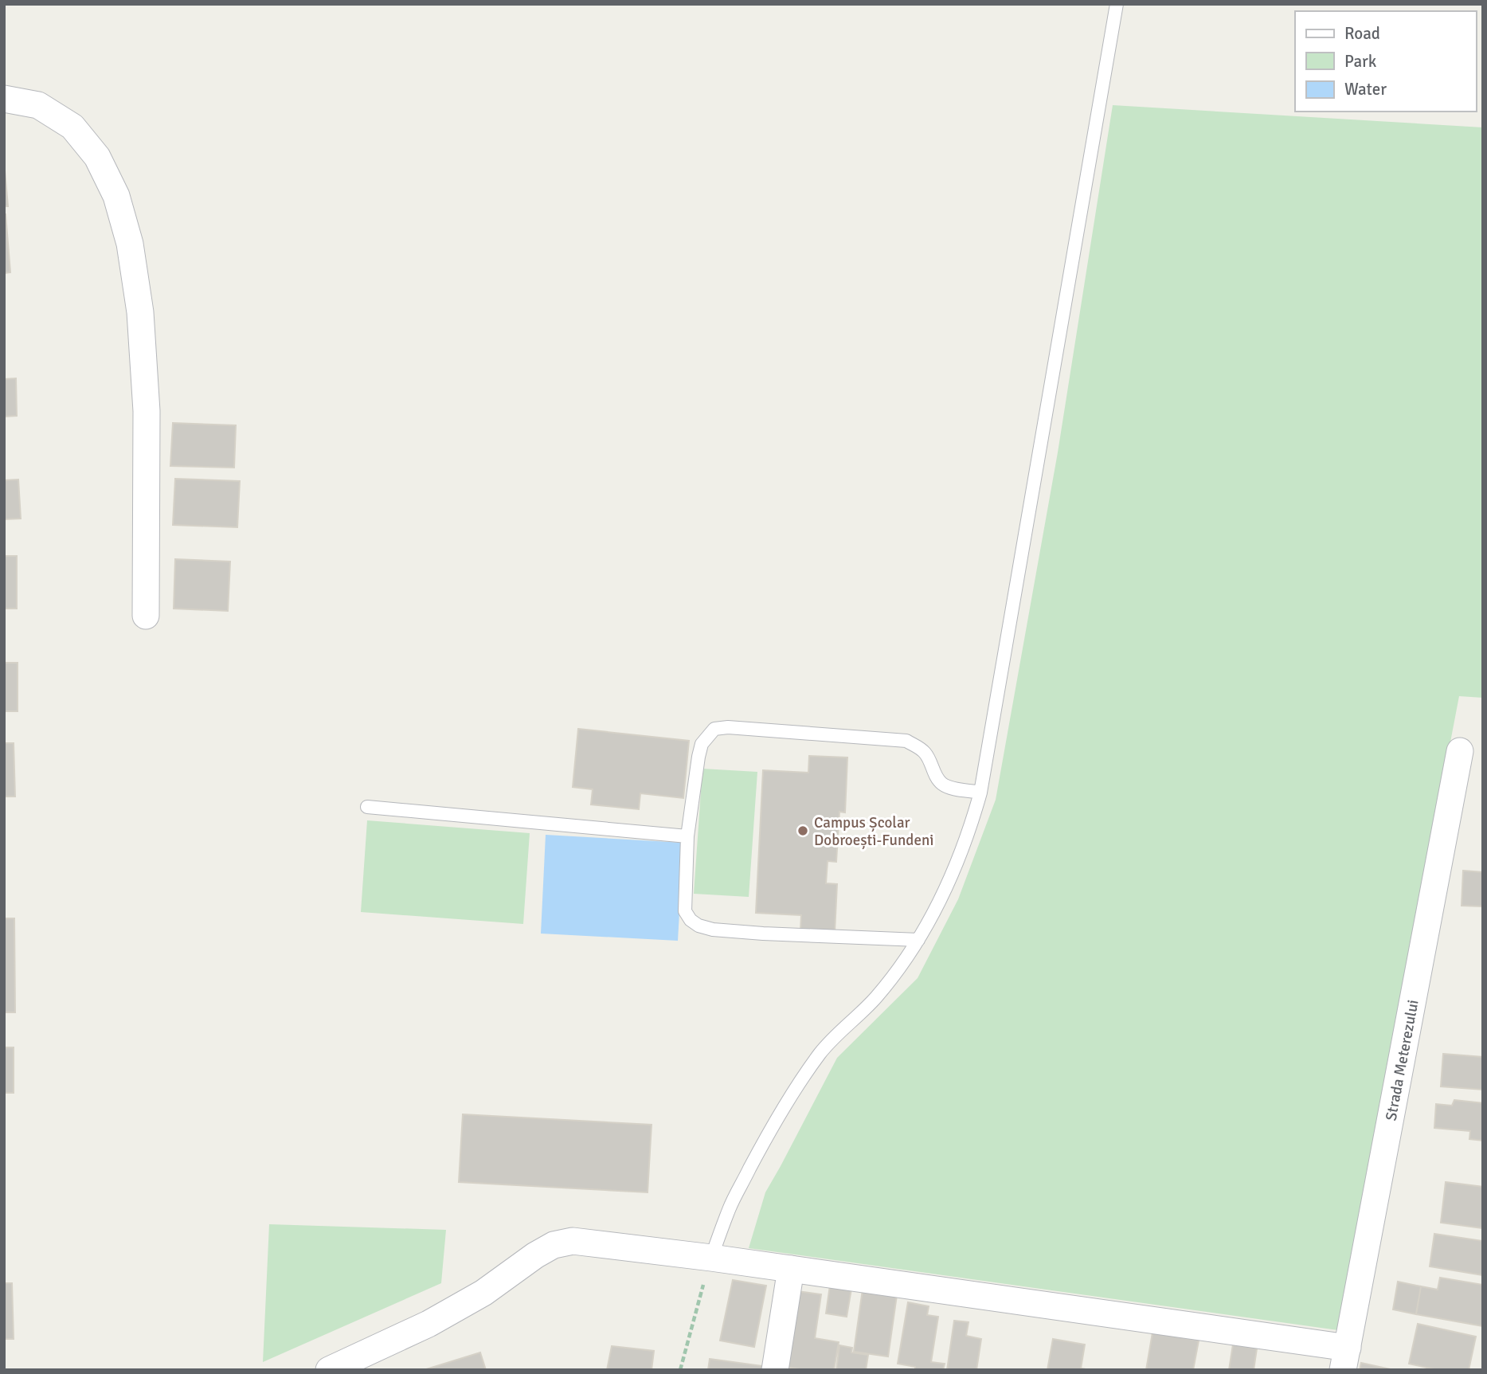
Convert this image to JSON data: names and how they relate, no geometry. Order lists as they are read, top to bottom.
{
  "streets": {
    "street": ["Strada Meterezului"]
  },
  "places": ["Campus Școlar Dobroești-Fundeni"],
  "legend": ["Road", "Park", "Water"]
}
